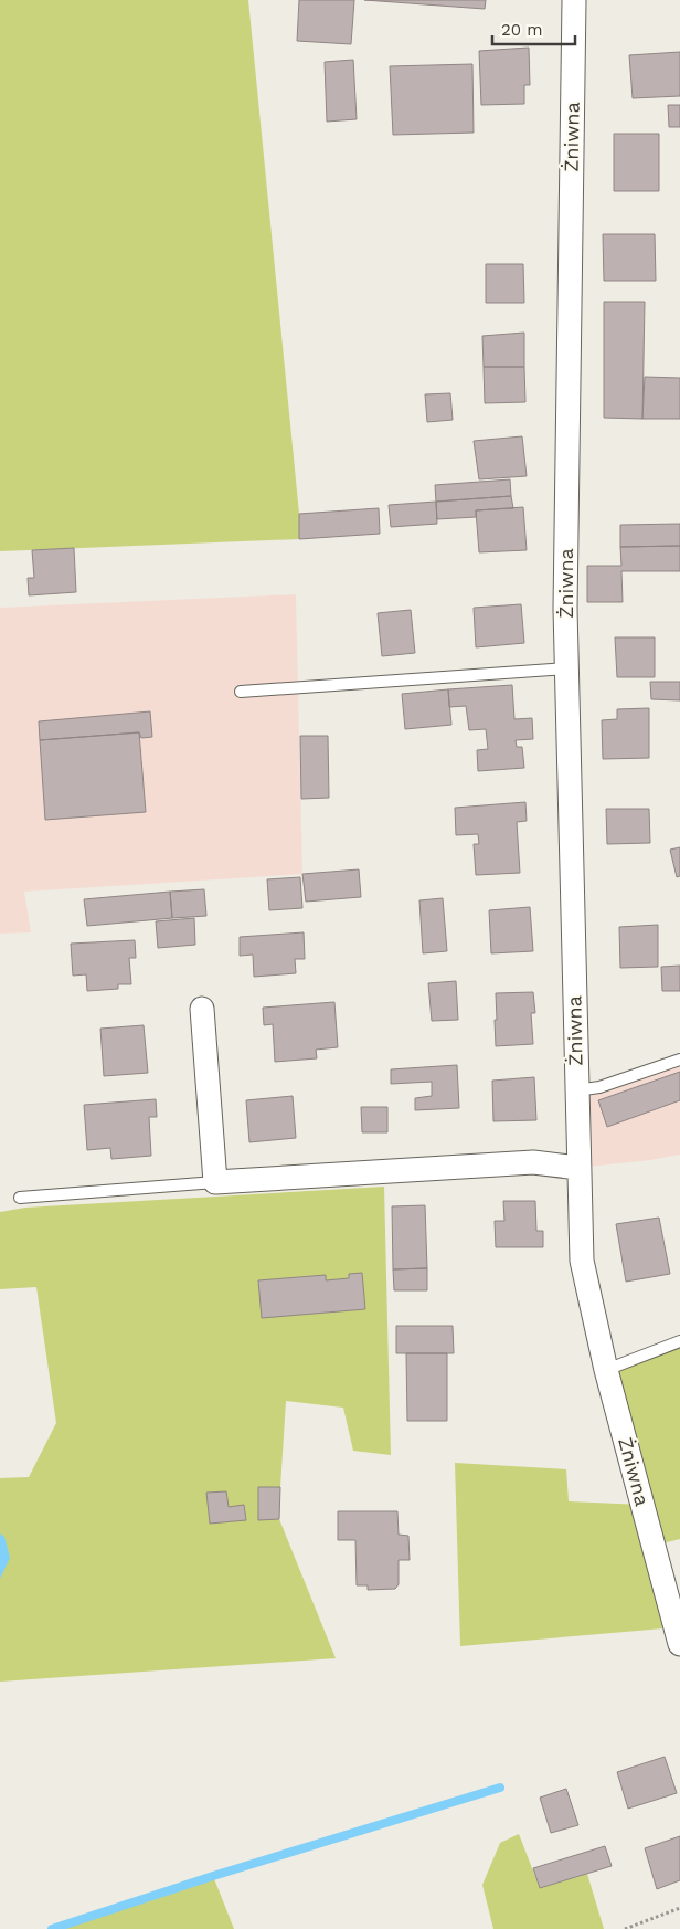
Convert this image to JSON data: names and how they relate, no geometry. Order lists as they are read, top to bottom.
{
  "streets": {
    "street": ["Żniwna"]
  },
  "scale_bar": "20 m"
}
